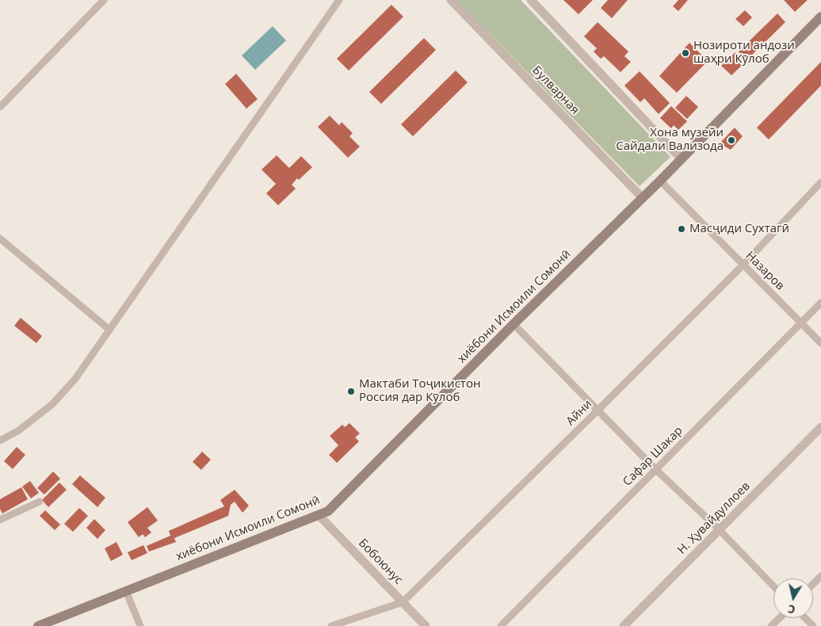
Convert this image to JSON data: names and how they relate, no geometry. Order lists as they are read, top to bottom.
{
  "streets": {
    "main road": ["хиёбони Исмоили Сомонӣ"],
    "street": [
      "Булварная",
      "Назаров",
      "Айни",
      "Сафар Шакар",
      "Н. Ҳувайдуллоев",
      "Бобоюнус"
    ]
  },
  "crossings": [
    ["Булварная", "хиёбони Исмоили Сомонӣ"],
    ["Назаров", "хиёбони Исмоили Сомонӣ"],
    ["Назаров", "Айни"],
    ["Назаров", "Сафар Шакар"],
    ["хиёбони Исмоили Сомонӣ", "Бобоюнус"],
    ["Айни", "Бобоюнус"]
  ],
  "places": [
    "Нозироти андози шаҳри Кӯлоб",
    "Хона музейи Сайдали Вализода",
    "Масҷиди Сухтагӣ",
    "Мактаби Тоҷикистон Россия дар Кӯлоб"
  ],
  "north": "bottom"
}
